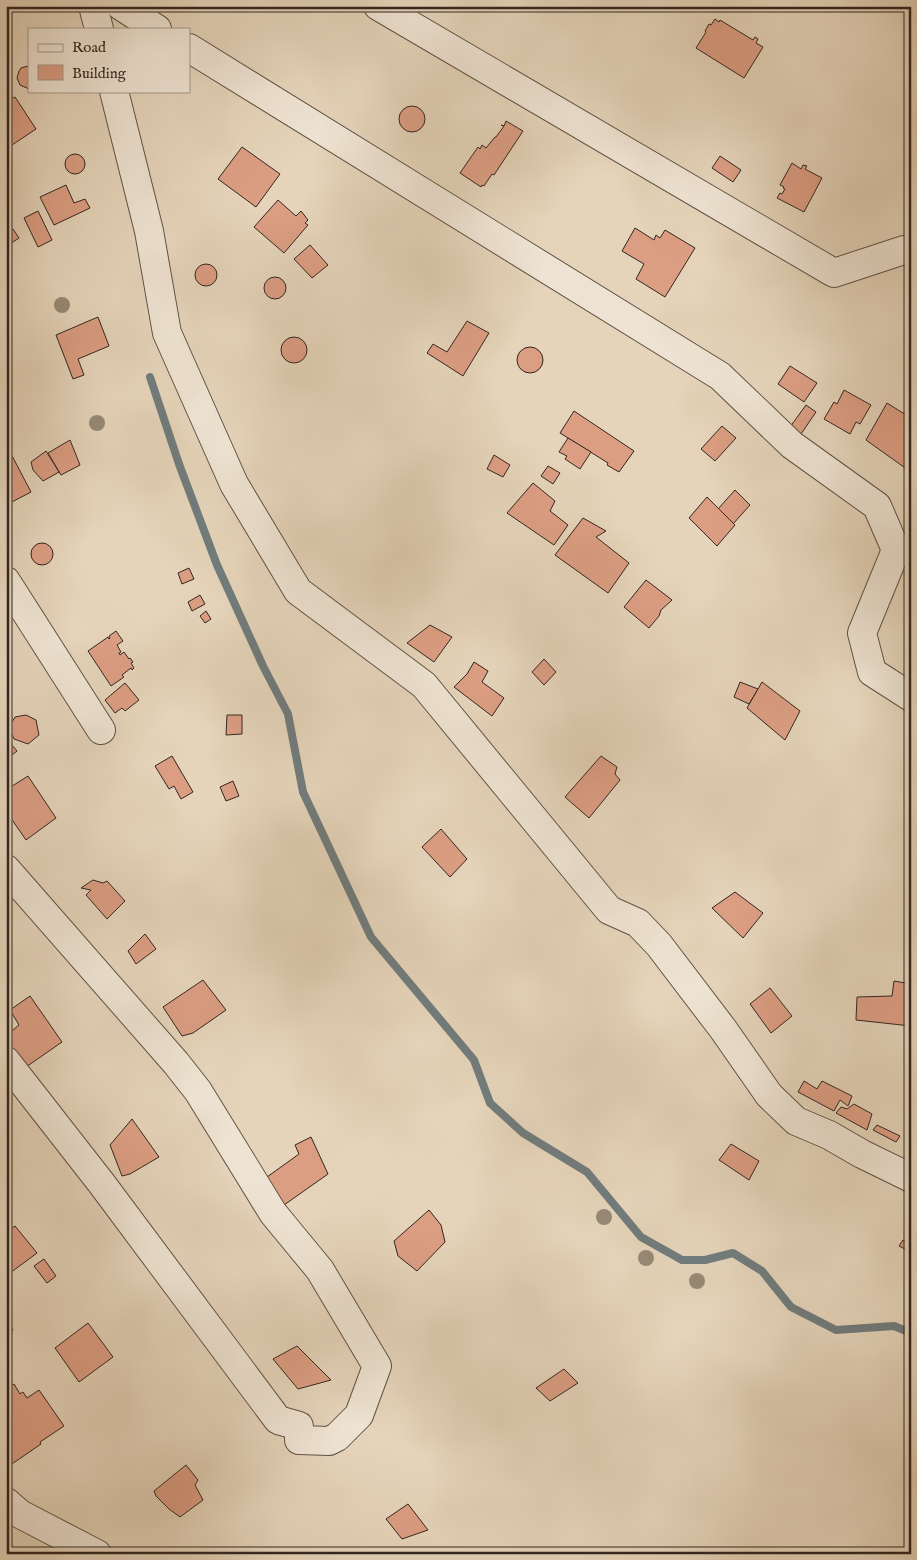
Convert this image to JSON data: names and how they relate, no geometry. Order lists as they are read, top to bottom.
{
  "legend": ["Road", "Building"]
}
